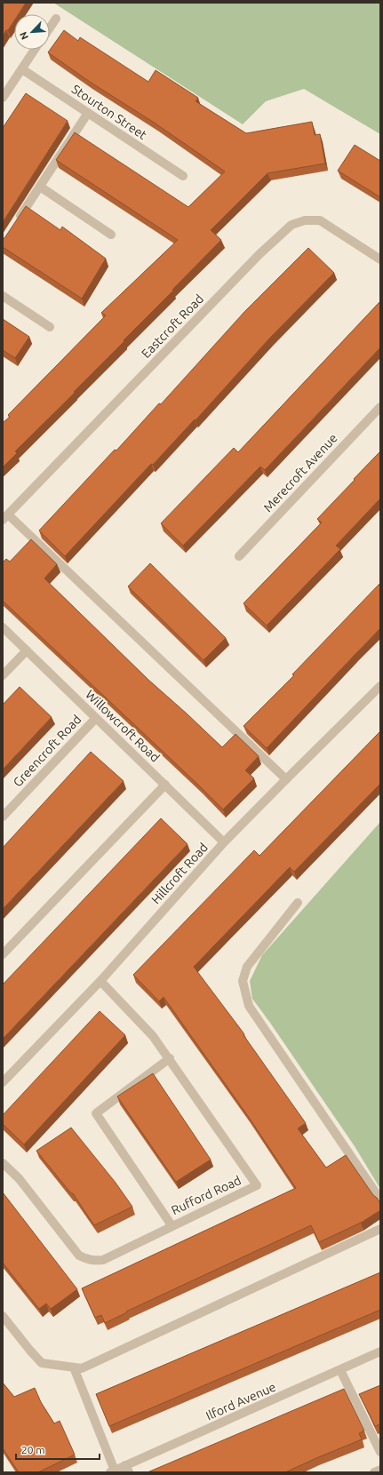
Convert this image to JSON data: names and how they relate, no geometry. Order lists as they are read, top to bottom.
{
  "streets": {
    "street": [
      "Stourton Street",
      "Eastcroft Road",
      "Merecroft Avenue",
      "Willowcroft Road",
      "Greencroft Road",
      "Hillcroft Road",
      "Rufford Road",
      "Ilford Avenue"
    ]
  },
  "crossings": [
    ["Willowcroft Road", "Greencroft Road"],
    ["Willowcroft Road", "Hillcroft Road"],
    ["Hillcroft Road", "Rufford Road"]
  ],
  "scale_bar": "20 m",
  "north": "bottom left"
}
